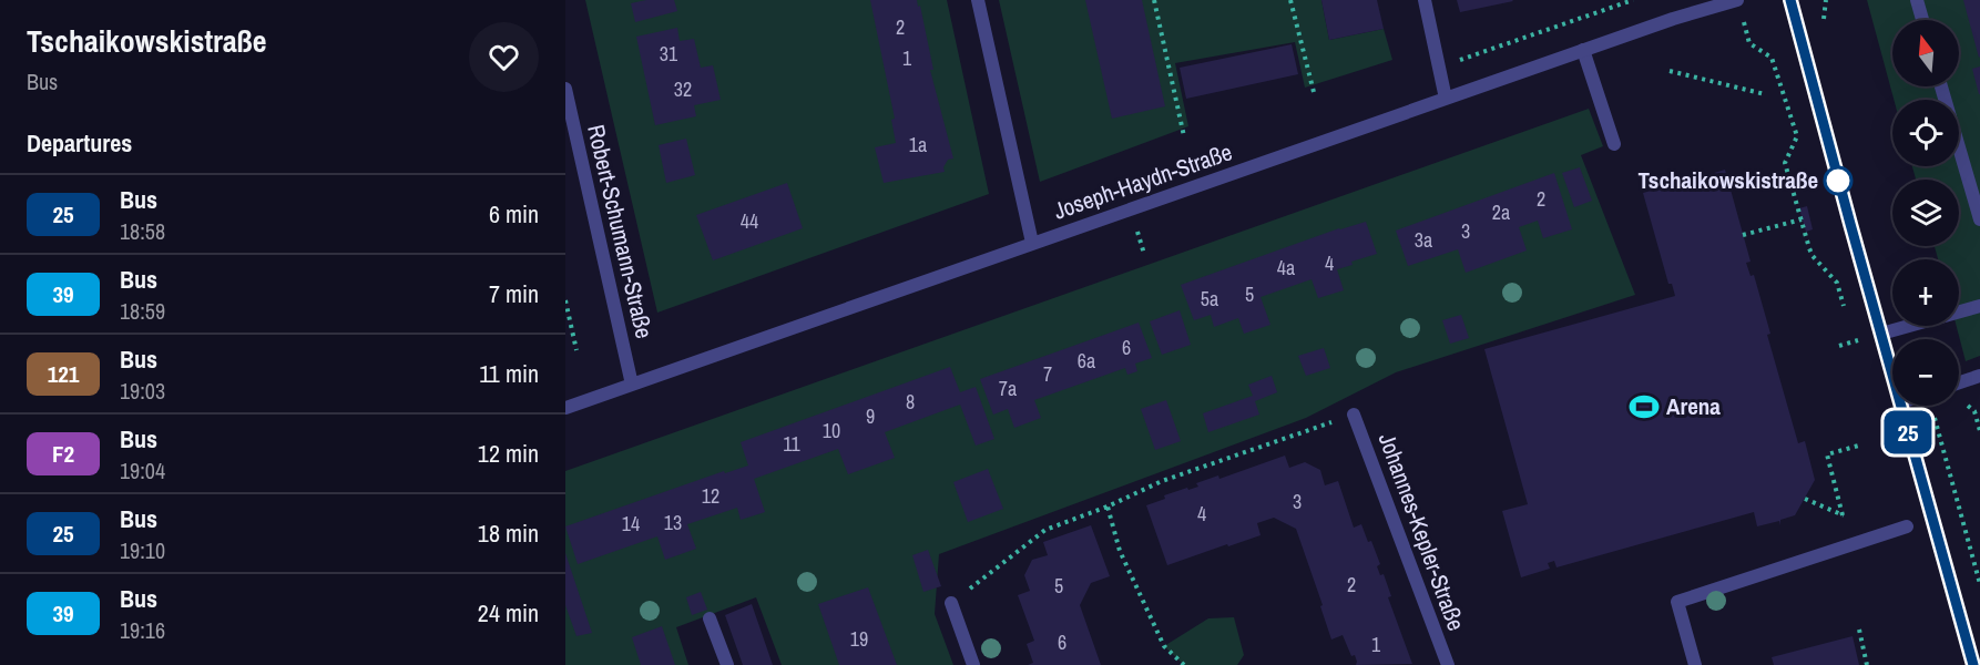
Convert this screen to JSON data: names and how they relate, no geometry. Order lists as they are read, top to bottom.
{
  "streets": {
    "street": ["Joseph-Haydn-Straße", "Robert-Schumann-Straße", "Johannes-Kepler-Straße"]
  },
  "crossings": [
    ["Joseph-Haydn-Straße", "Robert-Schumann-Straße"]
  ],
  "places": {
    "other": ["Tschaikowskistraße"],
    "sports": ["Arena"]
  },
  "lines": ["bus line 25"],
  "house_numbers": [
    "2",
    "31",
    "1",
    "32",
    "1a",
    "2",
    "2a",
    "44",
    "3",
    "3a",
    "4",
    "4a",
    "5",
    "5a",
    "6",
    "6a",
    "7",
    "7a",
    "8",
    "9",
    "10",
    "11",
    "12",
    "3",
    "4",
    "13",
    "14",
    "2",
    "5",
    "19",
    "6",
    "1"
  ],
  "north": "top",
  "page": {
    "heading": [
      ["Tschaikowskistraße", "Bus"],
      "Departures"
    ],
    "on_map": "25",
    "map_buttons": ["+", "−"],
    "list": [
      {
        "mark": "25",
        "name": "Bus",
        "note": "18:58",
        "value": "6 min"
      },
      {
        "mark": "39",
        "name": "Bus",
        "note": "18:59",
        "value": "7 min"
      },
      {
        "mark": "121",
        "name": "Bus",
        "note": "19:03",
        "value": "11 min"
      },
      {
        "mark": "F2",
        "name": "Bus",
        "note": "19:04",
        "value": "12 min"
      },
      {
        "mark": "25",
        "name": "Bus",
        "note": "19:10",
        "value": "18 min"
      },
      {
        "mark": "39",
        "name": "Bus",
        "note": "19:16",
        "value": "24 min"
      }
    ]
  }
}
